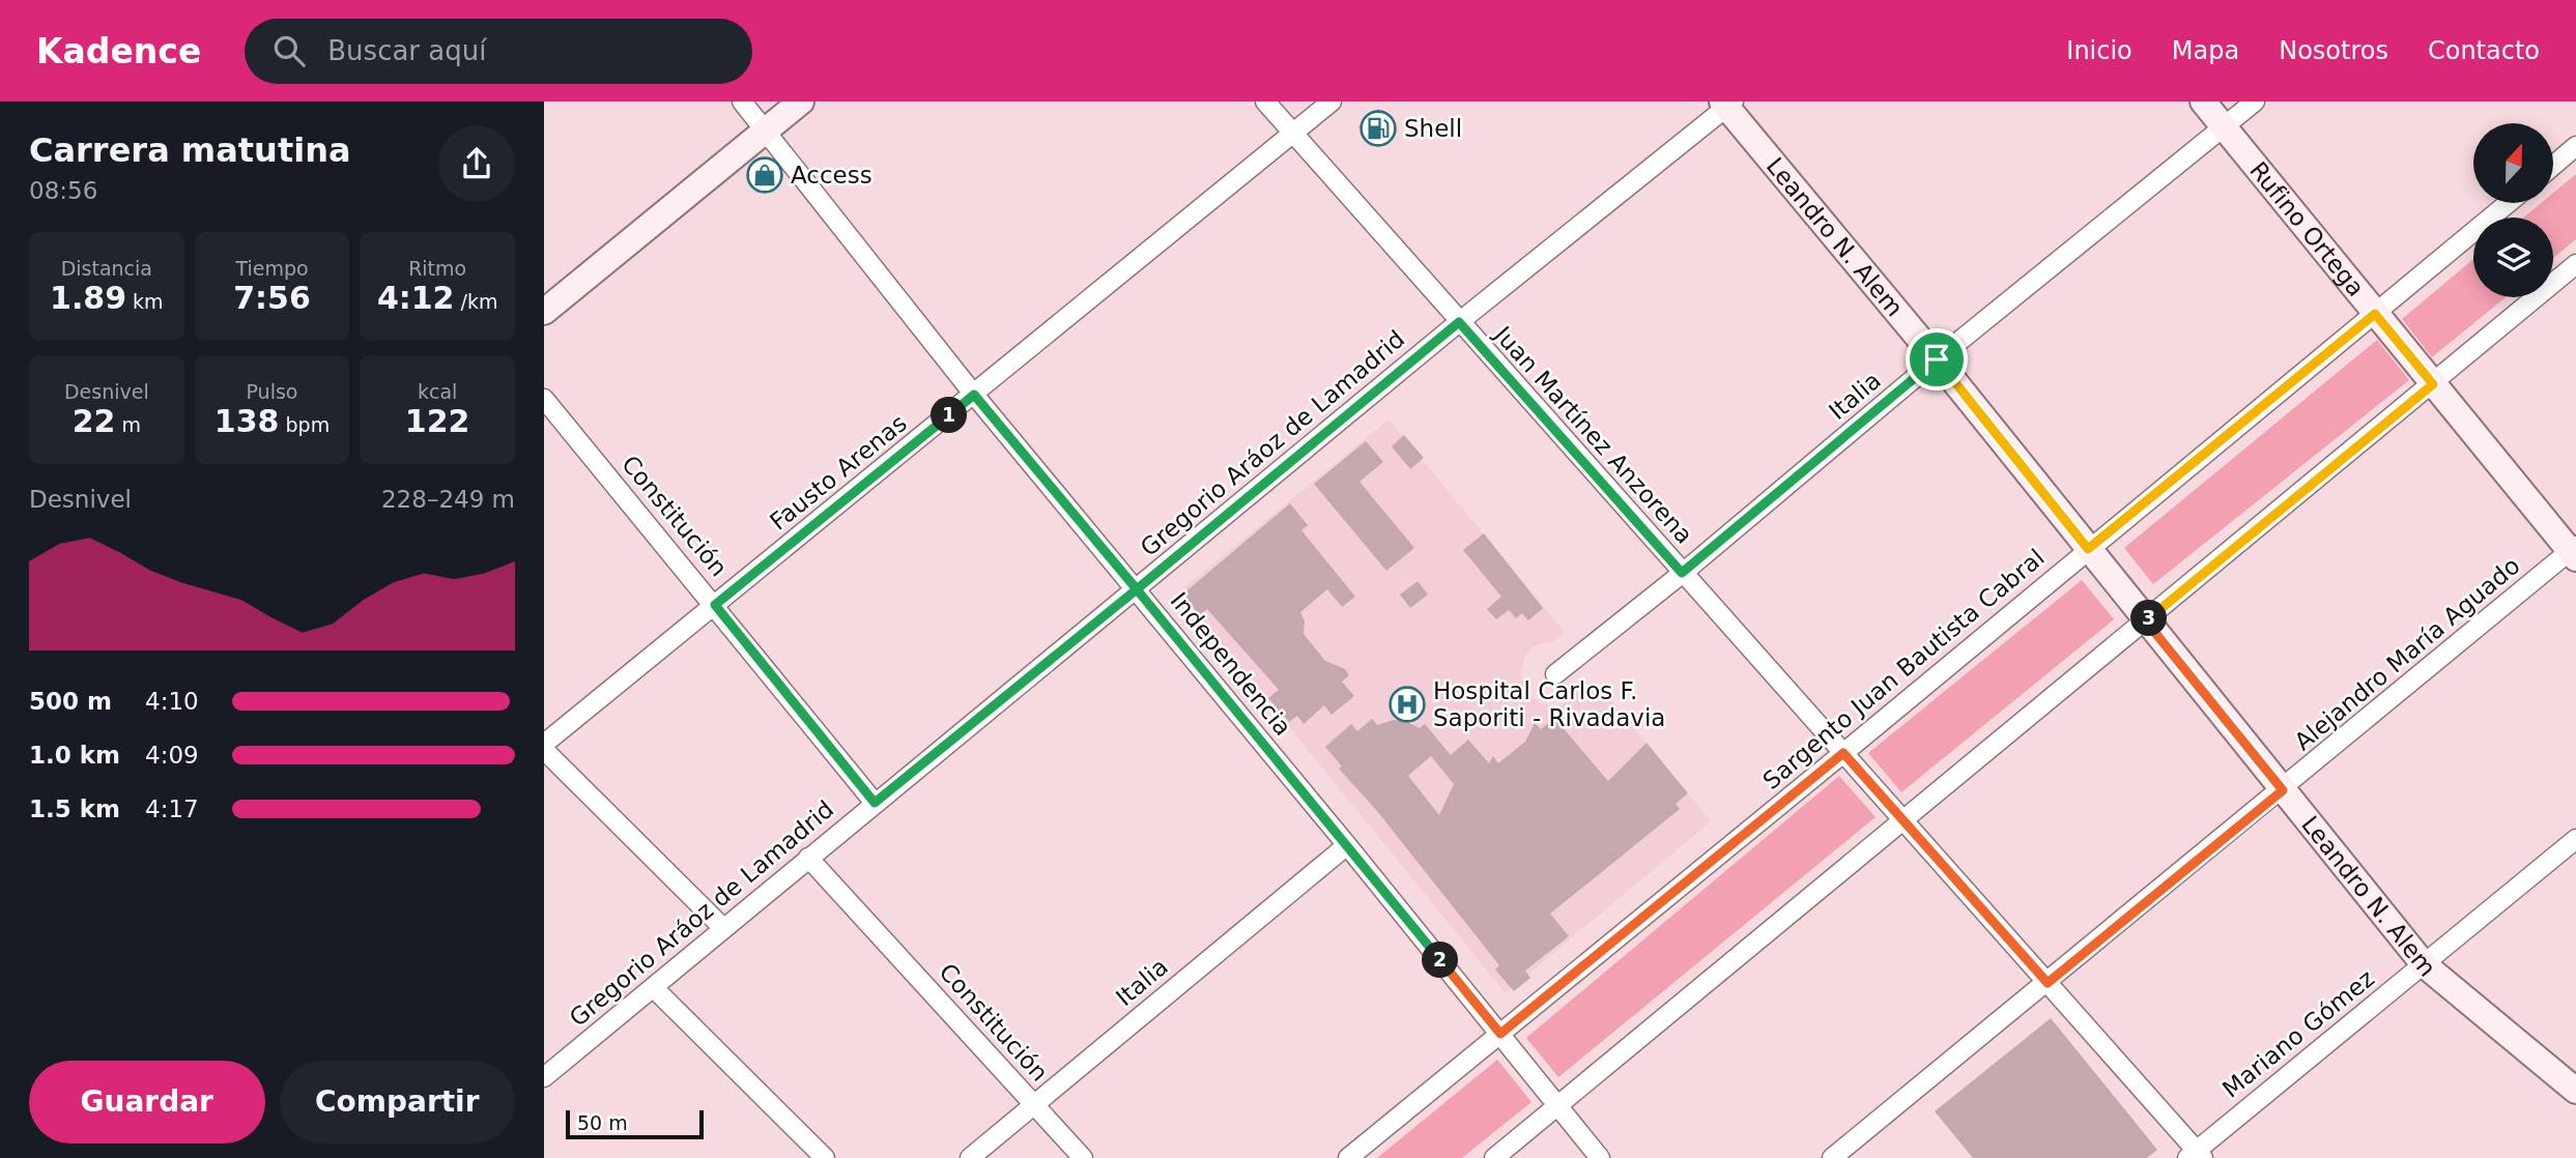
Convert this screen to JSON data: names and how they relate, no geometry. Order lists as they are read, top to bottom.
{
  "streets": {
    "street": [
      "Rufino Ortega",
      "Leandro N. Alem",
      "Italia",
      "Juan Martínez Anzorena",
      "Gregorio Aráoz de Lamadrid",
      "Fausto Arenas",
      "Constitución",
      "Alejandro María Aguado",
      "Independencia",
      "Sargento Juan Bautista Cabral",
      "Mariano Gómez"
    ]
  },
  "crossings": [
    ["Rufino Ortega", "Italia"],
    ["Rufino Ortega", "Alejandro María Aguado"],
    ["Rufino Ortega", "Sargento Juan Bautista Cabral"],
    ["Leandro N. Alem", "Italia"],
    ["Leandro N. Alem", "Gregorio Aráoz de Lamadrid"],
    ["Leandro N. Alem", "Alejandro María Aguado"],
    ["Leandro N. Alem", "Sargento Juan Bautista Cabral"],
    ["Leandro N. Alem", "Mariano Gómez"],
    ["Italia", "Juan Martínez Anzorena"],
    ["Italia", "Constitución"],
    ["Italia", "Independencia"],
    ["Juan Martínez Anzorena", "Gregorio Aráoz de Lamadrid"],
    ["Juan Martínez Anzorena", "Fausto Arenas"],
    ["Juan Martínez Anzorena", "Alejandro María Aguado"],
    ["Juan Martínez Anzorena", "Sargento Juan Bautista Cabral"],
    ["Juan Martínez Anzorena", "Mariano Gómez"],
    ["Gregorio Aráoz de Lamadrid", "Constitución"],
    ["Gregorio Aráoz de Lamadrid", "Independencia"],
    ["Fausto Arenas", "Constitución"],
    ["Fausto Arenas", "Independencia"],
    ["Independencia", "Sargento Juan Bautista Cabral"]
  ],
  "places": {
    "fuel station": ["Shell"],
    "shop": ["Access"],
    "hospital": ["Hospital Carlos F. Saporiti - Rivadavia"]
  },
  "scale_bar": "50 m",
  "north": "top",
  "page": {
    "header": "Kadence",
    "search": "Buscar aquí",
    "nav": [
      "Inicio",
      "Mapa",
      "Nosotros",
      "Contacto"
    ],
    "heading": ["Carrera matutina", "08:56"],
    "stats": [
      ["Distancia", "1.89 km"],
      ["Tiempo", "7:56"],
      ["Ritmo", "4:12 /km"],
      ["Desnivel", "22 m"],
      ["Pulso", "138 bpm"],
      ["kcal", "122"]
    ],
    "pins": ["1", "3", "2"],
    "chart": ["Desnivel", "228–249 m"],
    "list": [
      {
        "name": "500 m",
        "note": "4:10"
      },
      {
        "name": "1.0 km",
        "note": "4:09"
      },
      {
        "name": "1.5 km",
        "note": "4:17"
      }
    ],
    "buttons": ["Guardar", "Compartir"],
    "scale": "50 m"
  }
}
